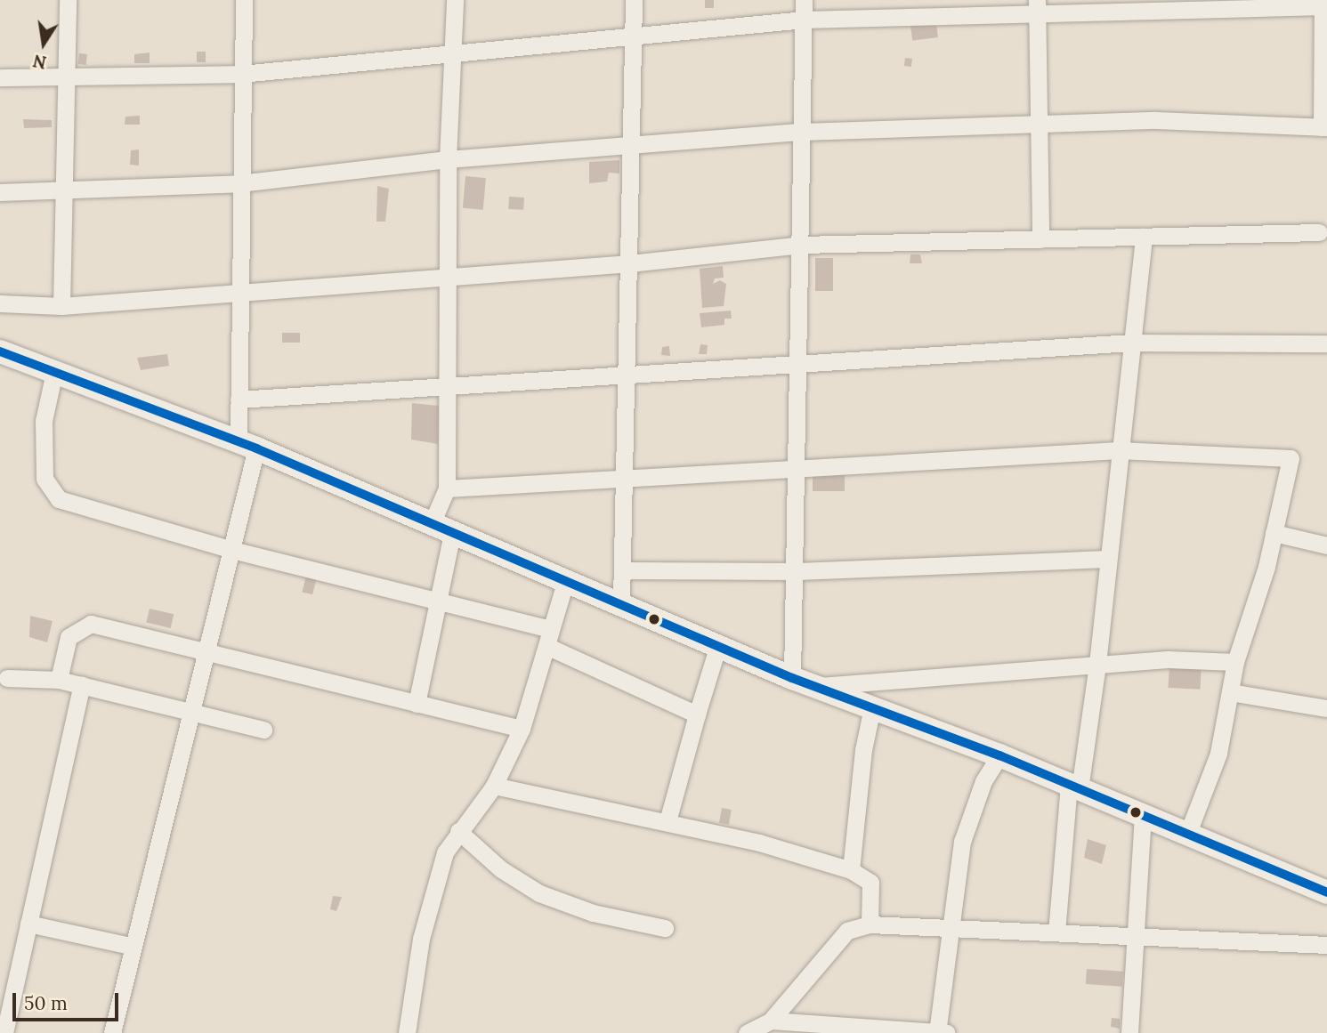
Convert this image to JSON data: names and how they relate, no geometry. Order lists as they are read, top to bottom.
{
  "scale_bar": "50 m",
  "north": "bottom"
}
